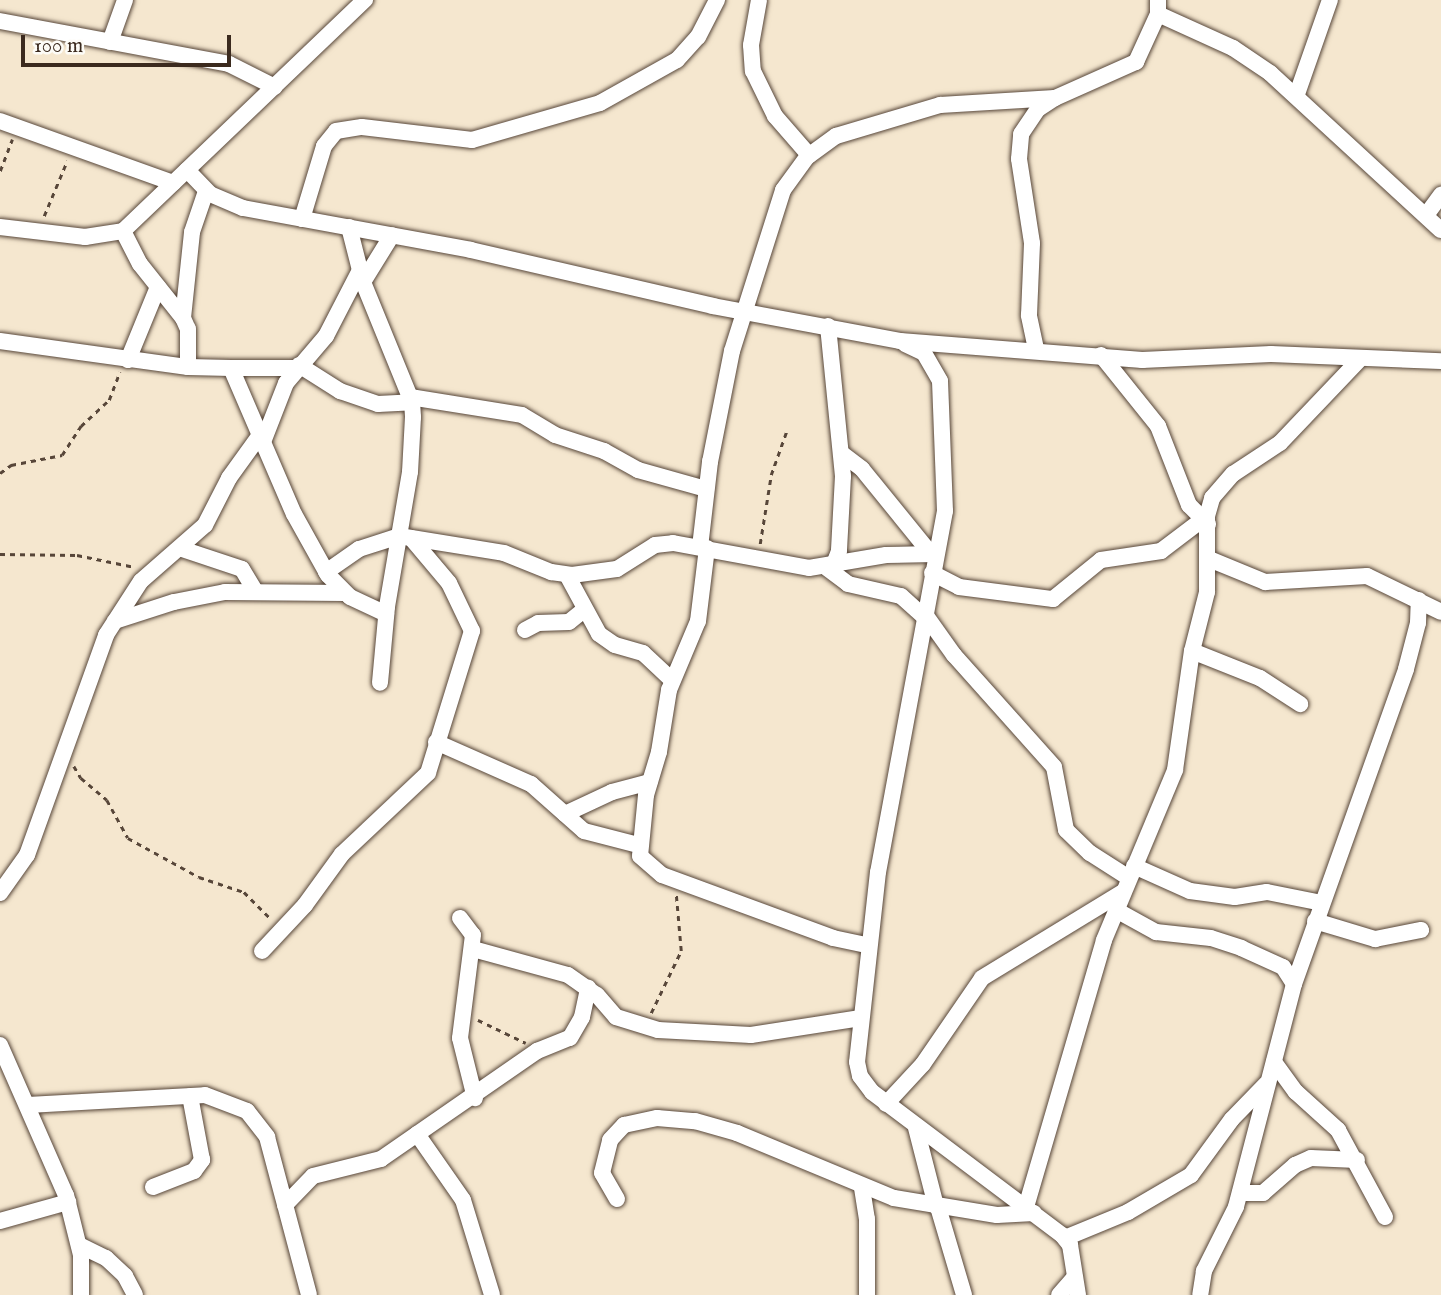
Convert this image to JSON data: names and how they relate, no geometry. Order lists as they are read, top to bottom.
{
  "scale_bar": "100 m"
}
